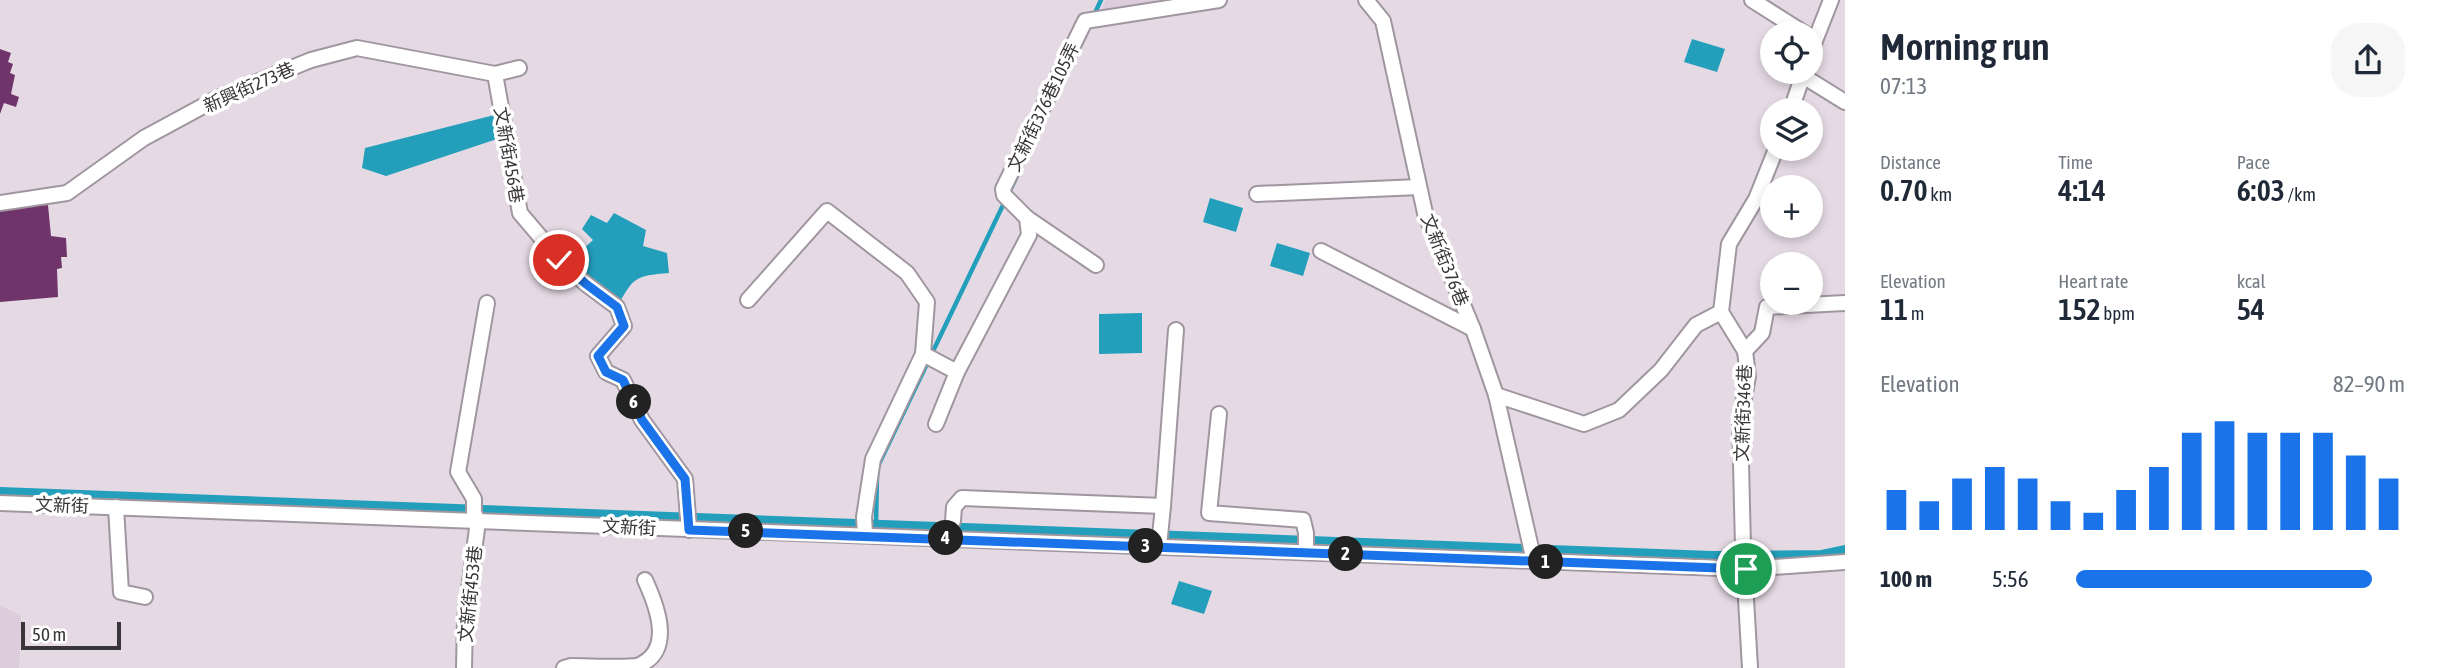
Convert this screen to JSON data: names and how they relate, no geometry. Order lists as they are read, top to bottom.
{
  "streets": {
    "street": [
      "新興街273巷",
      "文新街376巷105弄",
      "文新街456巷",
      "文新街376巷",
      "文新街346巷",
      "文新街",
      "文新街453巷"
    ]
  },
  "crossings": [
    ["新興街273巷", "文新街456巷"],
    ["文新街456巷", "文新街"],
    ["文新街376巷", "文新街"],
    ["文新街346巷", "文新街"],
    ["文新街", "文新街453巷"]
  ],
  "scale_bar": "50 m",
  "page": {
    "heading": ["Morning run", "07:13"],
    "map_buttons": ["+", "−"],
    "stats": [
      ["Distance", "0.70 km"],
      ["Time", "4:14"],
      ["Pace", "6:03 /km"],
      ["Elevation", "11 m"],
      ["Heart rate", "152 bpm"],
      ["kcal", "54"]
    ],
    "chart": ["Elevation", "82–90 m"],
    "pins": [
      "6",
      "5",
      "4",
      "3",
      "2",
      "1"
    ],
    "list": [
      {
        "name": "100 m",
        "note": "5:56"
      }
    ],
    "scale": "50 m"
  }
}
